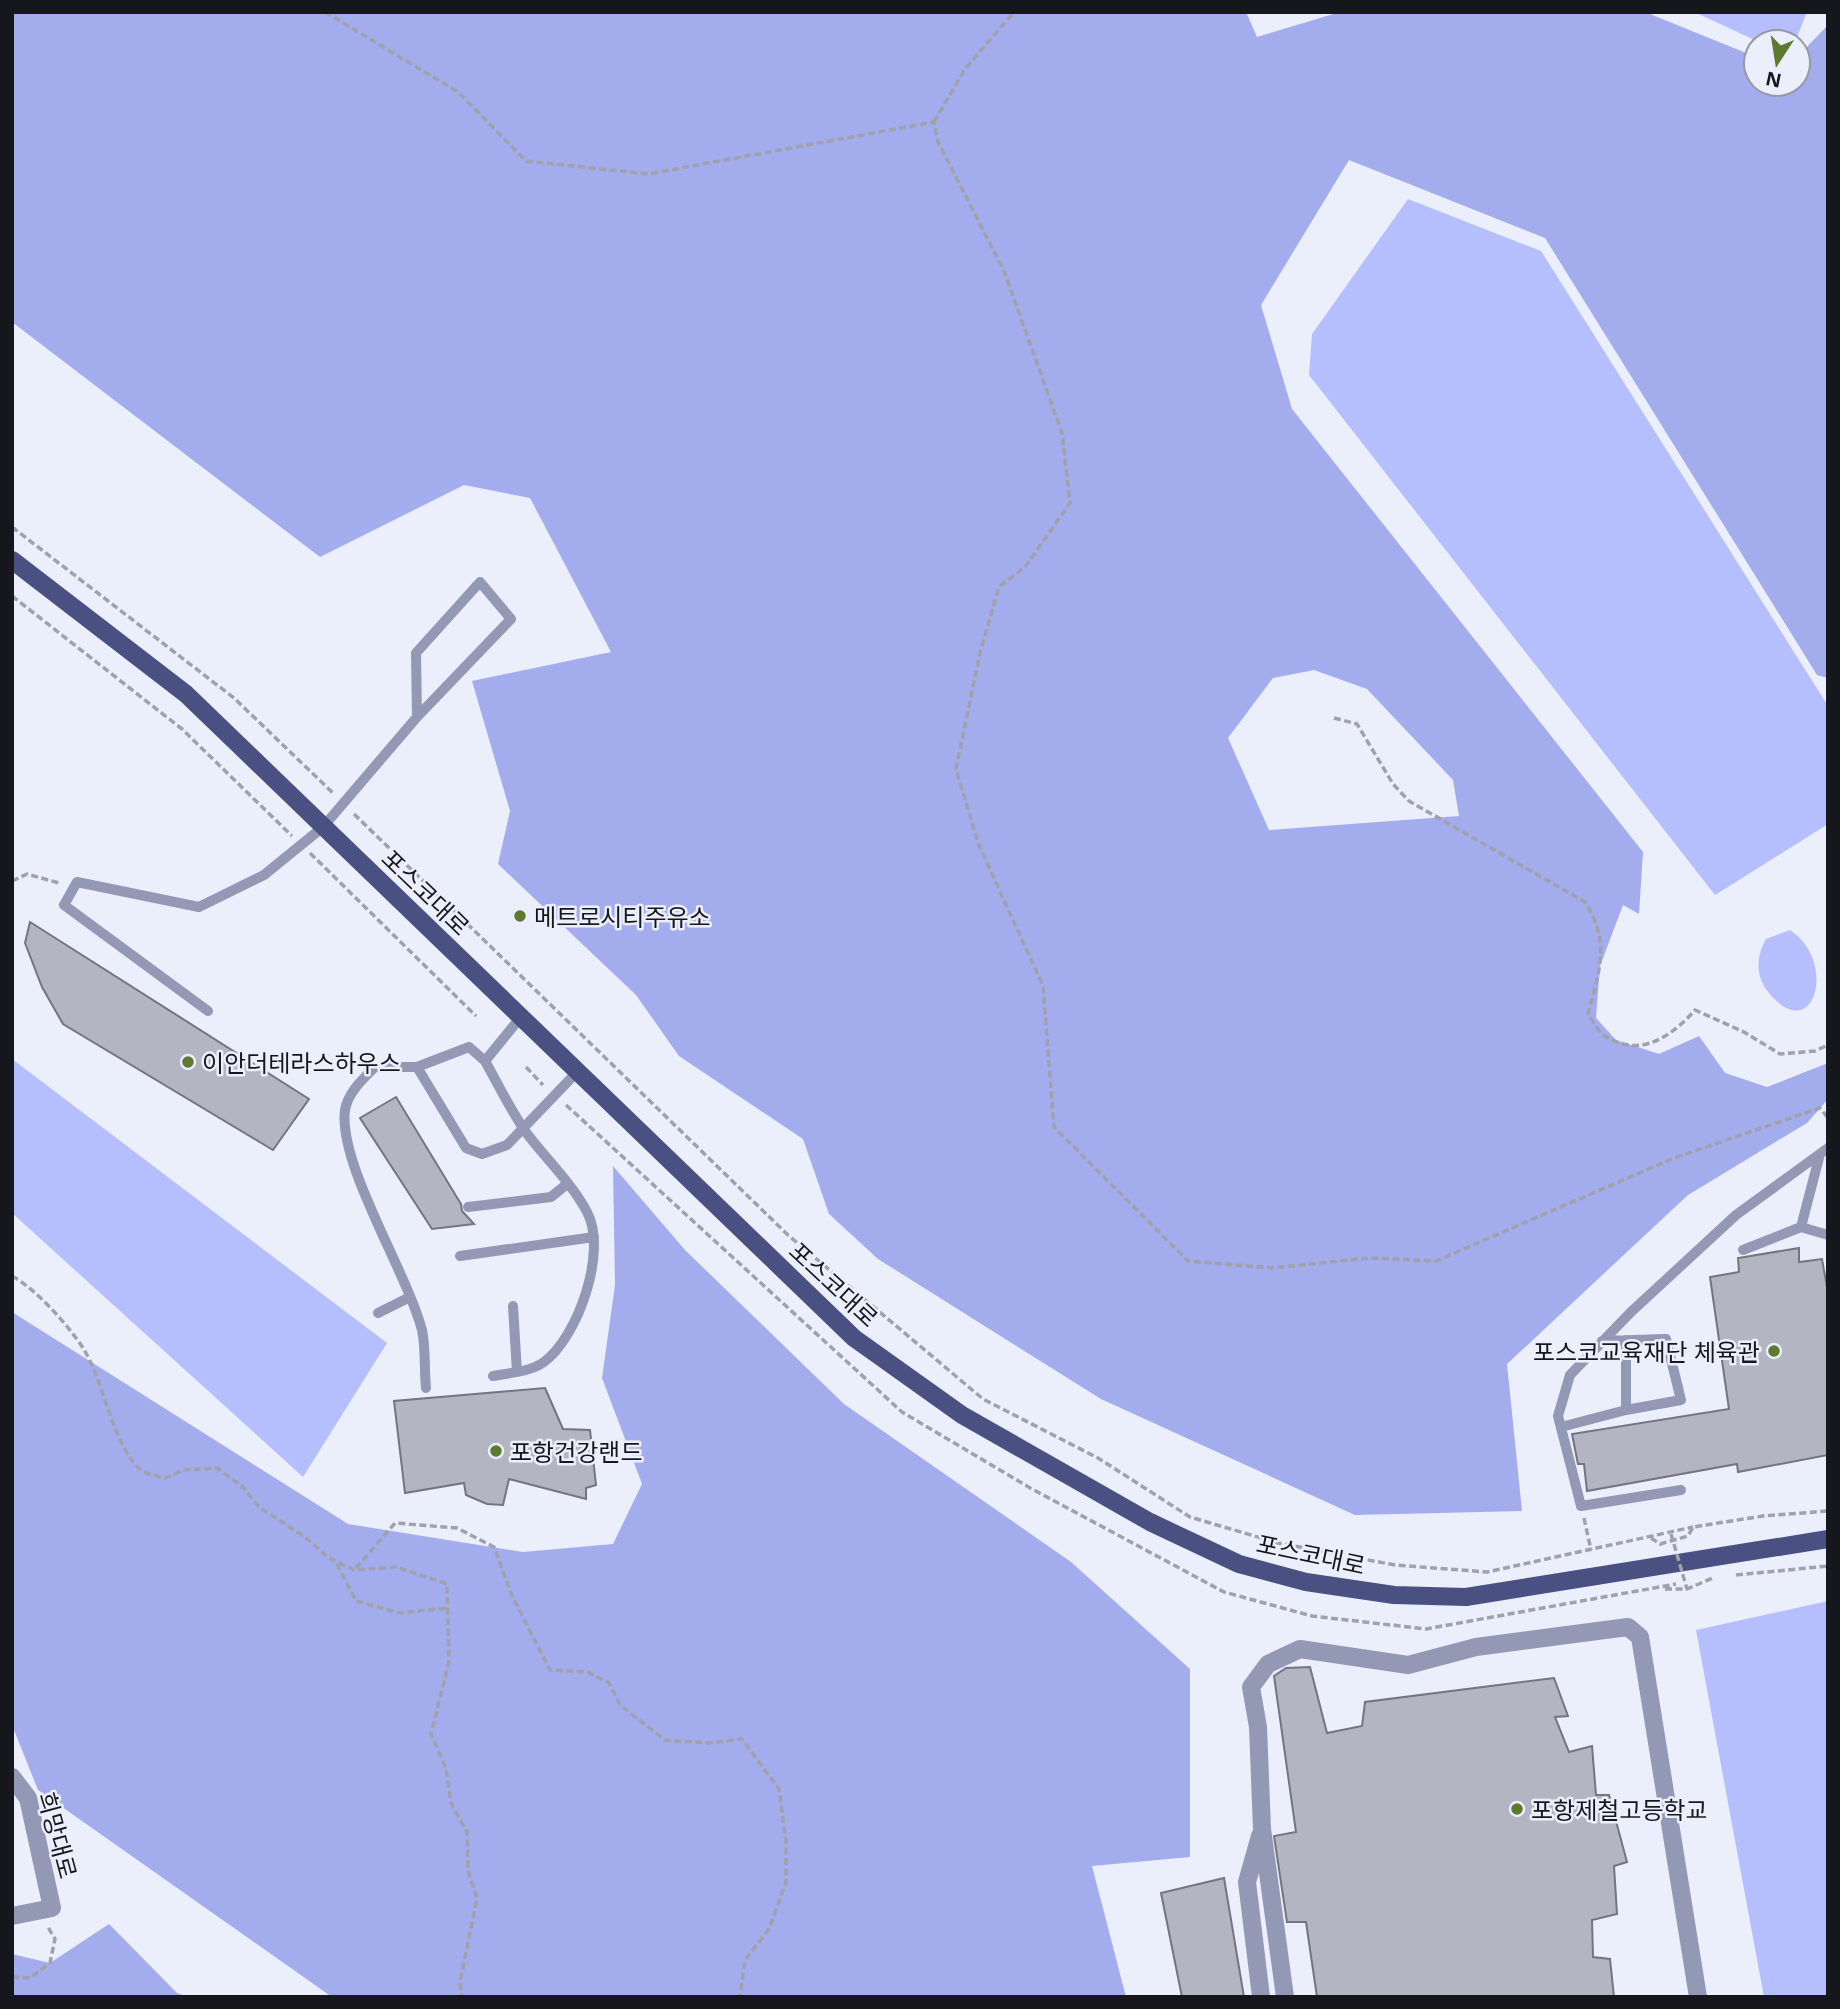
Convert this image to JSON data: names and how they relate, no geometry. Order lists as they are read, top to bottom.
{
  "streets": {
    "main road": ["포스코대로"],
    "street": ["희망대로"]
  },
  "places": [
    "메트로시티주유소",
    "이안더테라스하우스",
    "포스코교육재단 체육관",
    "포항건강랜드",
    "포항제철고등학교"
  ],
  "north": "bottom"
}
